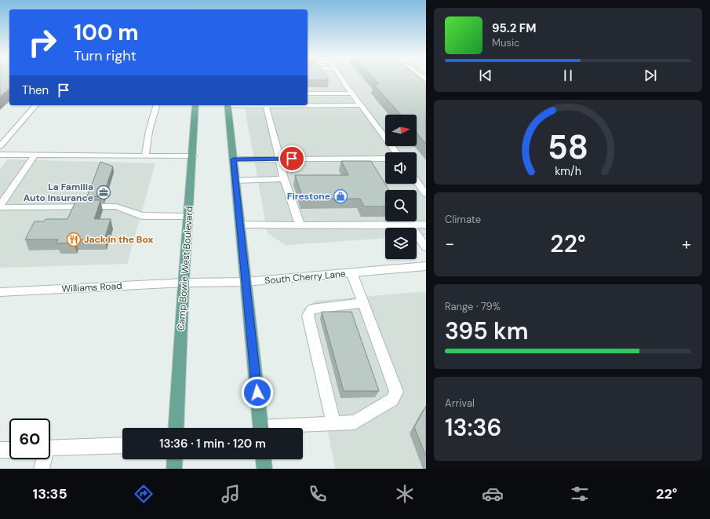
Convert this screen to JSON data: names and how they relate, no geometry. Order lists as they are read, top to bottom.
{
  "streets": {
    "main road": ["Camp Bowie West Boulevard"],
    "street": ["South Cherry Lane", "Williams Road"]
  },
  "crossings": [
    ["Camp Bowie West Boulevard", "South Cherry Lane"],
    ["Camp Bowie West Boulevard", "Williams Road"],
    ["South Cherry Lane", "Williams Road"]
  ],
  "places": {
    "office": ["La Familia Auto Insurance"],
    "shop": ["Firestone"],
    "restaurant": ["Jack in the Box"]
  },
  "north": "right",
  "page": {
    "turn": ["100 m", "Turn right"],
    "song": ["95.2 FM", "Music"],
    "then": "Then",
    "tile": [
      "Climate",
      ["Range · 79%", "395 km"],
      ["Arrival", "13:36"]
    ],
    "heat": ["−", "22°", "+"],
    "limit": "60",
    "trip": "13:36 · 1 min · 120 m",
    "tabs": ["13:35", "22°"],
    "gauge": ["58", "km/h"]
  }
}
